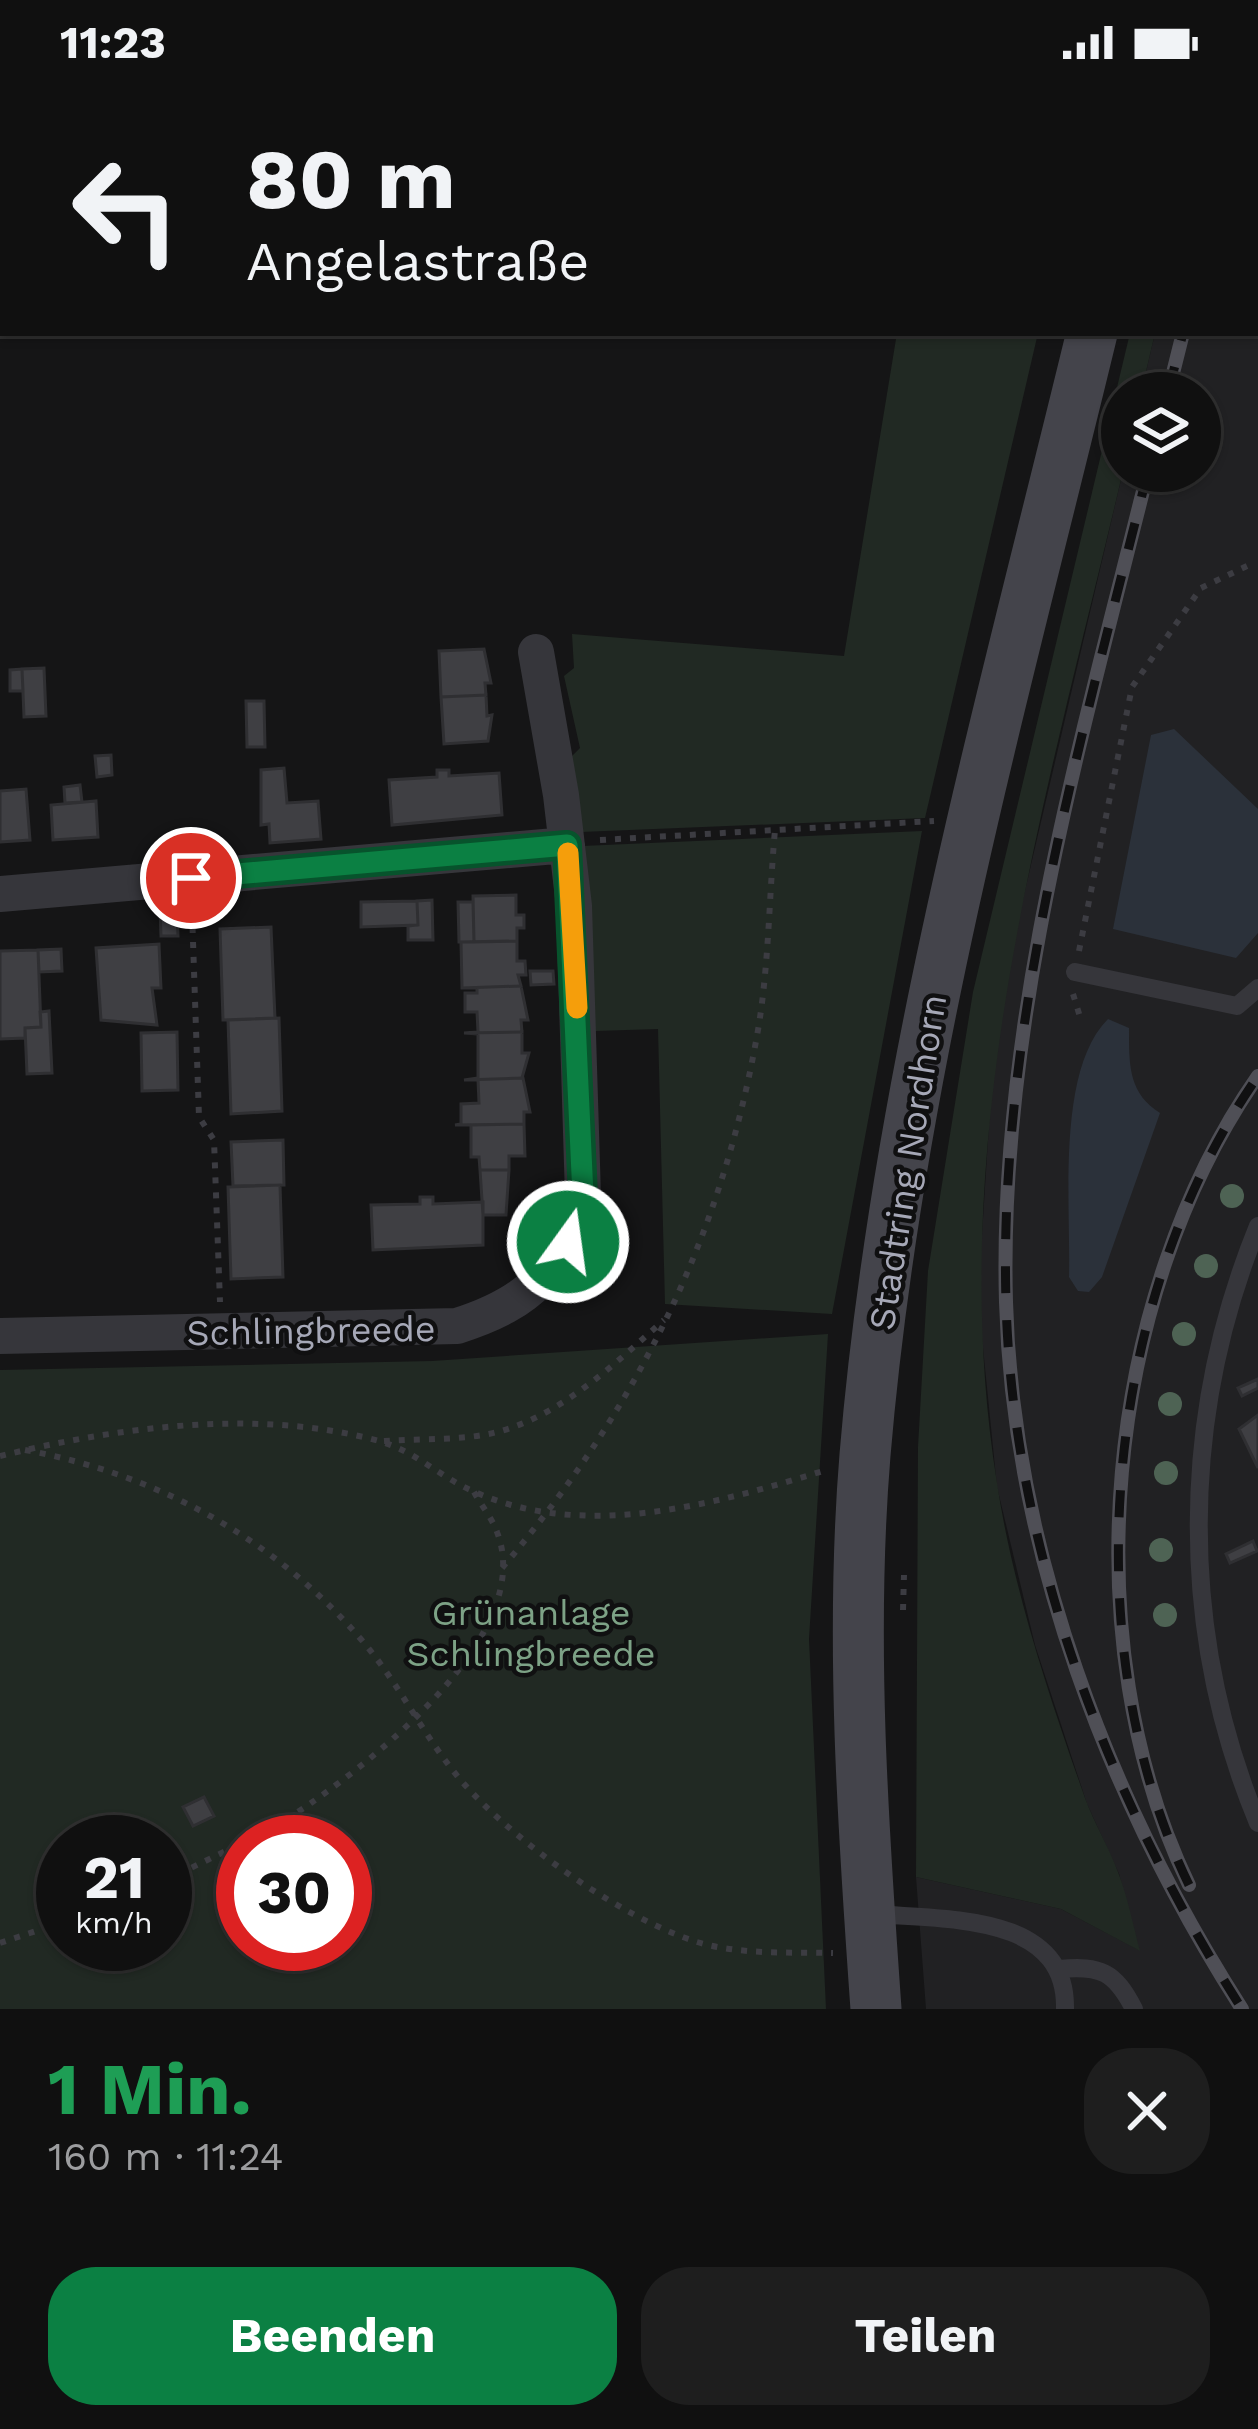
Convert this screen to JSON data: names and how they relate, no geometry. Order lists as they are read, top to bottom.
{
  "streets": {
    "main road": ["Stadtring Nordhorn"],
    "street": ["Schlingbreede"]
  },
  "parks": ["Grünanlage Schlingbreede"],
  "page": {
    "status": "11:23",
    "turn": ["80 m", "Angelastraße"],
    "speed": "21 km/h",
    "limit": "30",
    "heading": ["1 Min.", "160 m · 11:24"],
    "buttons": ["Beenden", "Teilen"]
  }
}
